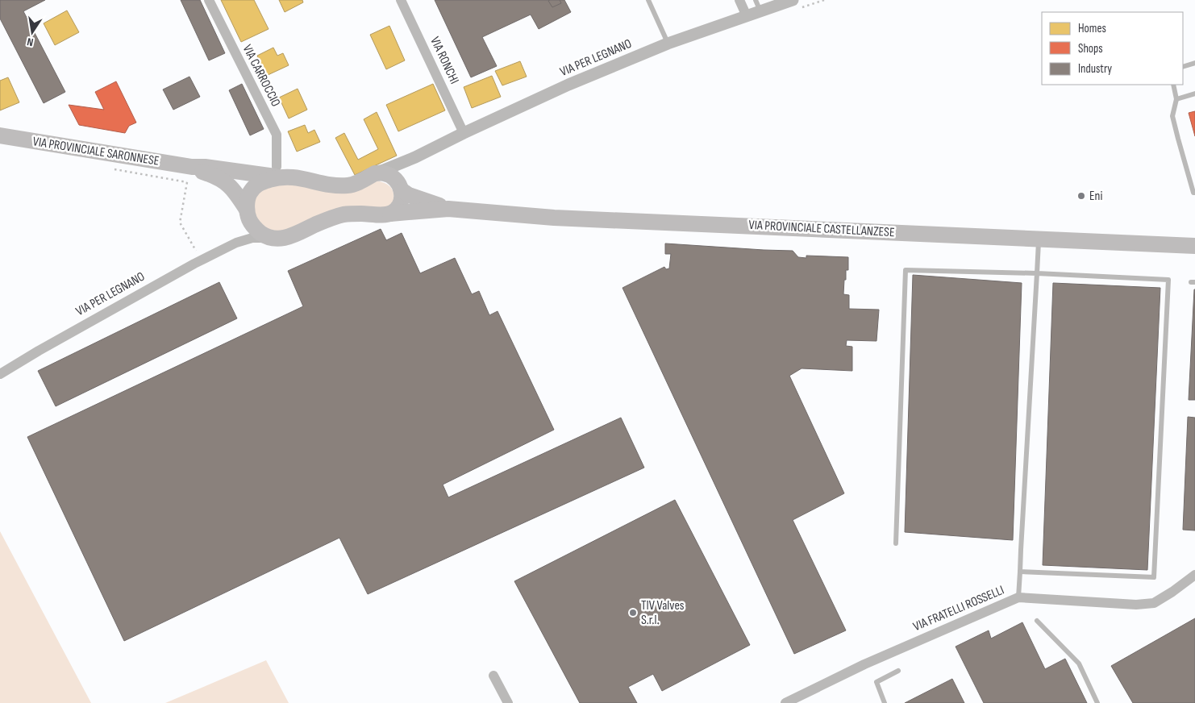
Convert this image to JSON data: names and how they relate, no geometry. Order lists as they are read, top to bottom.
{
  "streets": {
    "main road": ["VIA PROVINCIALE SARONNESE", "VIA PROVINCIALE CASTELLANZESE"],
    "street": [
      "VIA PER LEGNANO",
      "VIA RONCHI",
      "VIA CARROCCIO",
      "VIA FRATELLI ROSSELLI"
    ]
  },
  "crossings": [
    ["VIA PER LEGNANO", "VIA RONCHI"],
    ["VIA PER LEGNANO", "VIA PROVINCIALE SARONNESE"],
    ["VIA PER LEGNANO", "VIA PROVINCIALE CASTELLANZESE"],
    ["VIA CARROCCIO", "VIA PROVINCIALE SARONNESE"],
    ["VIA PROVINCIALE SARONNESE", "VIA PROVINCIALE CASTELLANZESE"]
  ],
  "places": ["Eni", "TIV Valves S.r.l."],
  "legend": ["Homes", "Shops", "Industry"],
  "north": "bottom"
}
